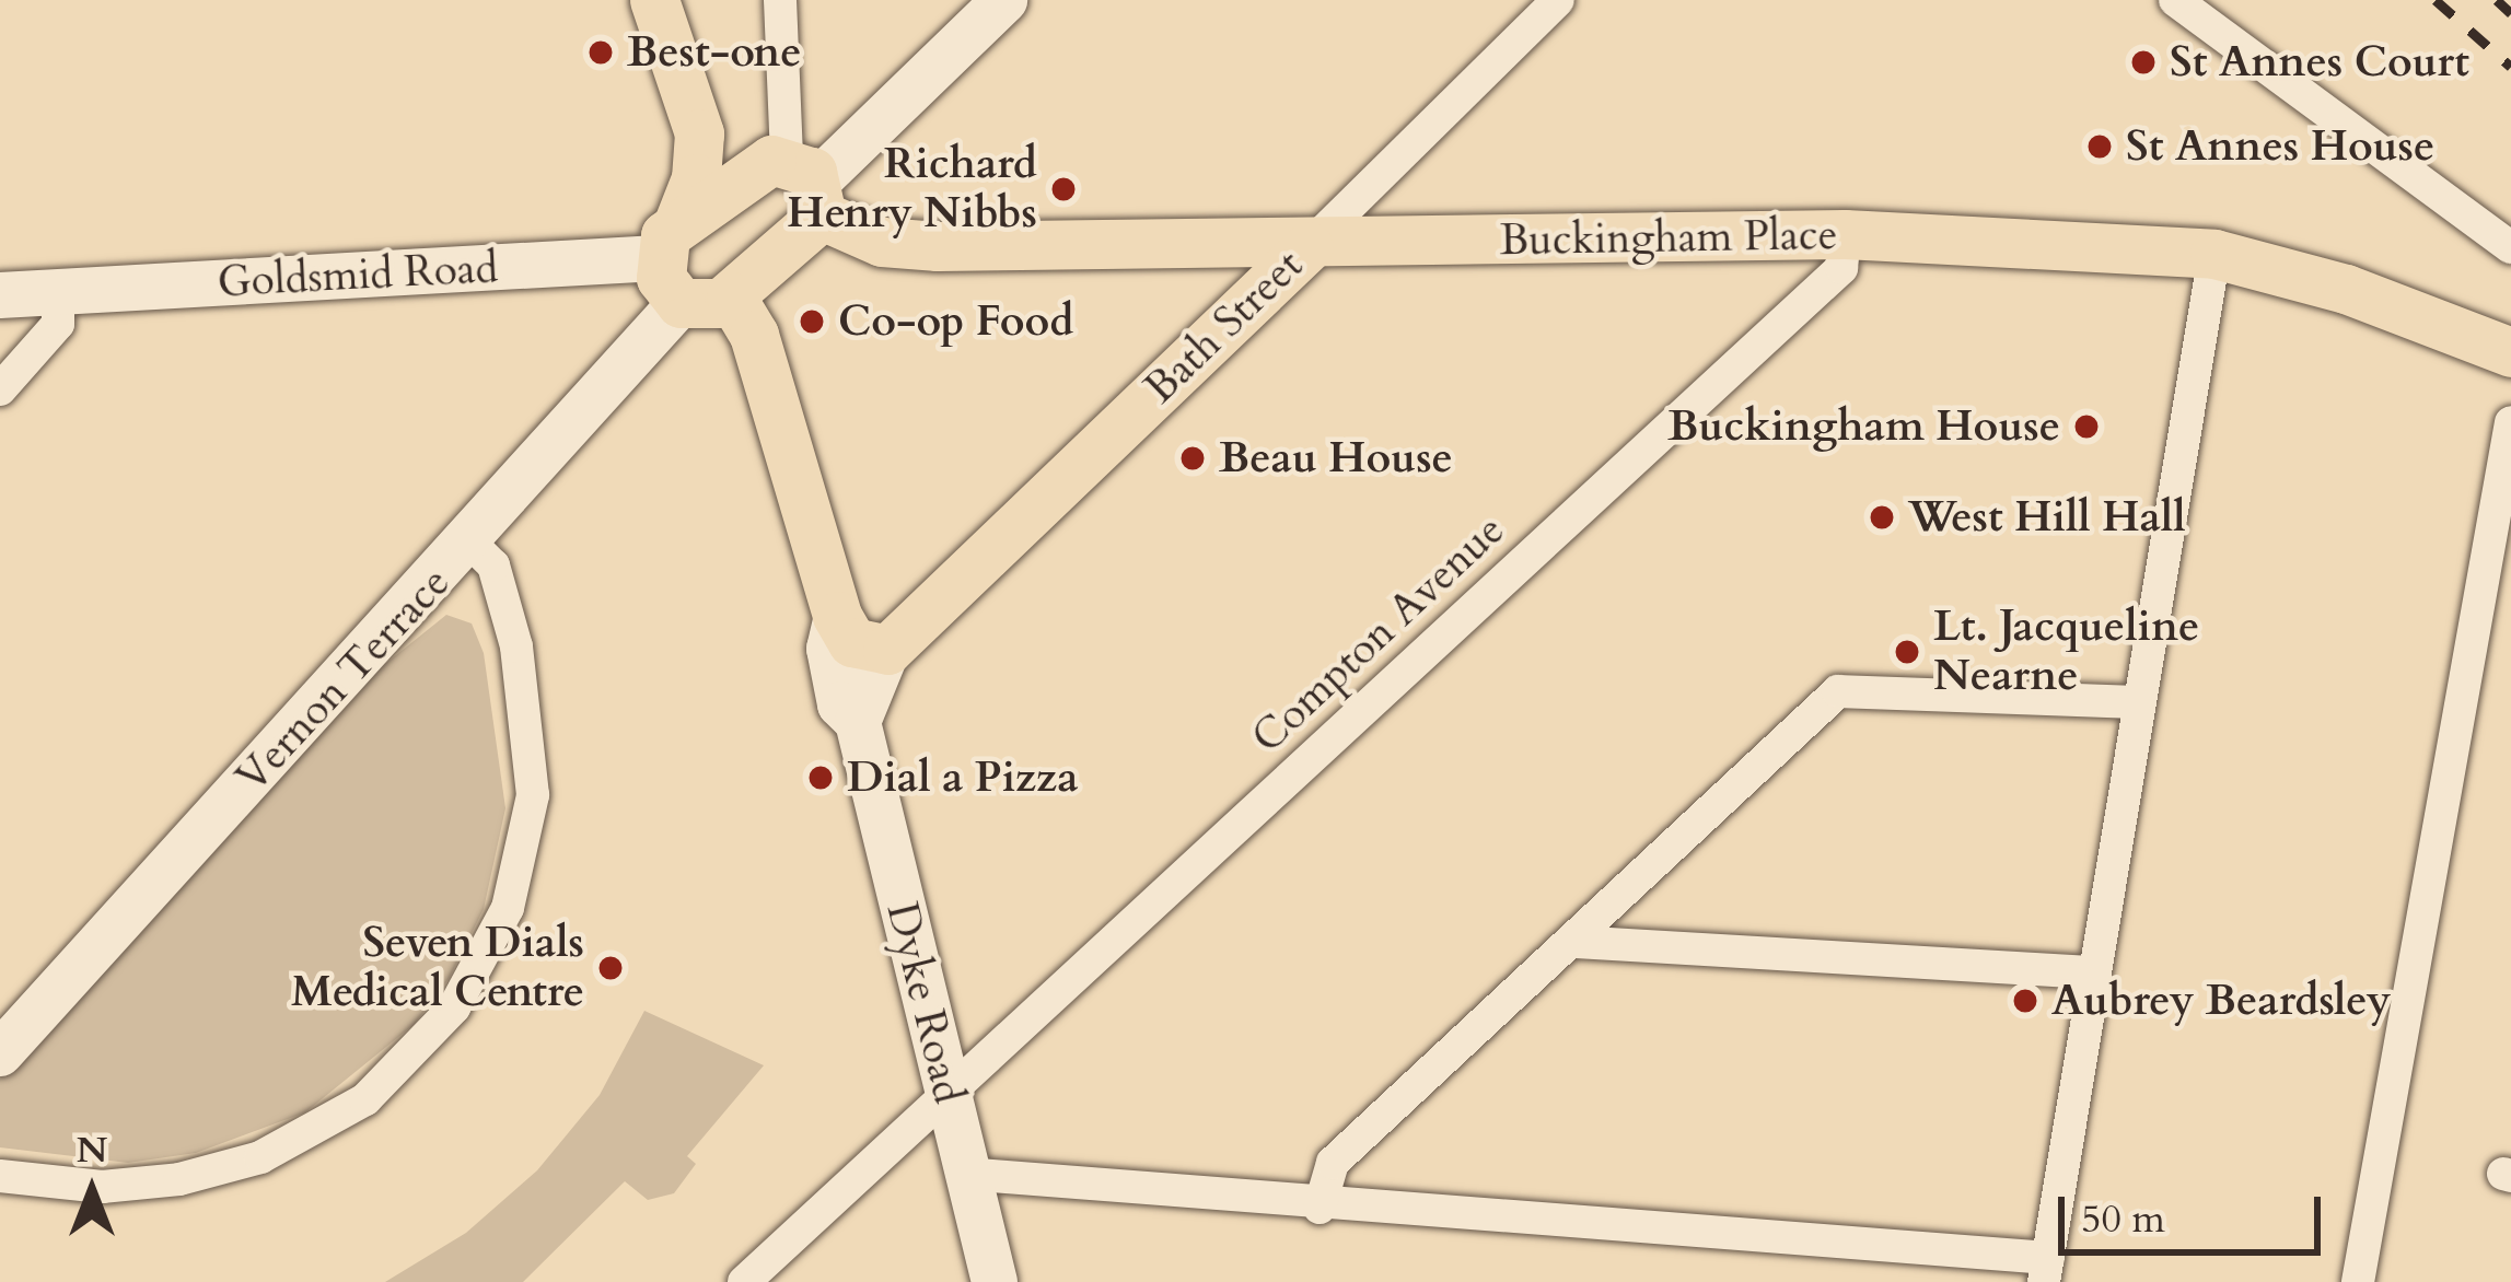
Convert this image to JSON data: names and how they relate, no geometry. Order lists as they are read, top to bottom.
{
  "streets": {
    "main road": [
      "Buckingham Place",
      "Goldsmid Road",
      "Bath Street",
      "Vernon Terrace",
      "Dyke Road"
    ],
    "street": ["Compton Avenue"]
  },
  "crossings": [
    ["Buckingham Place", "Bath Street"],
    ["Buckingham Place", "Compton Avenue"],
    ["Compton Avenue", "Dyke Road"]
  ],
  "places": [
    "Best-one",
    "St Annes Court",
    "St Annes House",
    "Richard Henry Nibbs",
    "Co-op Food",
    "Buckingham House",
    "Beau House",
    "West Hill Hall",
    "Lt. Jacqueline Nearne",
    "Dial a Pizza",
    "Seven Dials Medical Centre",
    "Aubrey Beardsley"
  ],
  "scale_bar": "50 m",
  "north": "top"
}
